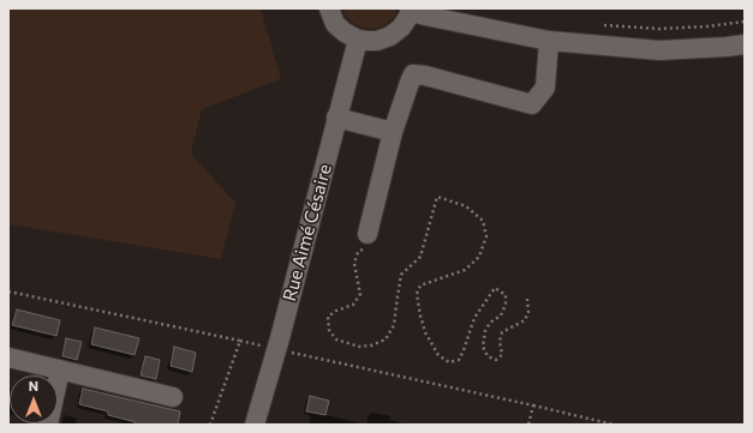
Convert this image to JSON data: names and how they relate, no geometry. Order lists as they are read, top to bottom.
{
  "streets": {
    "street": ["Rue Aimé Césaire"]
  },
  "north": "top"
}
